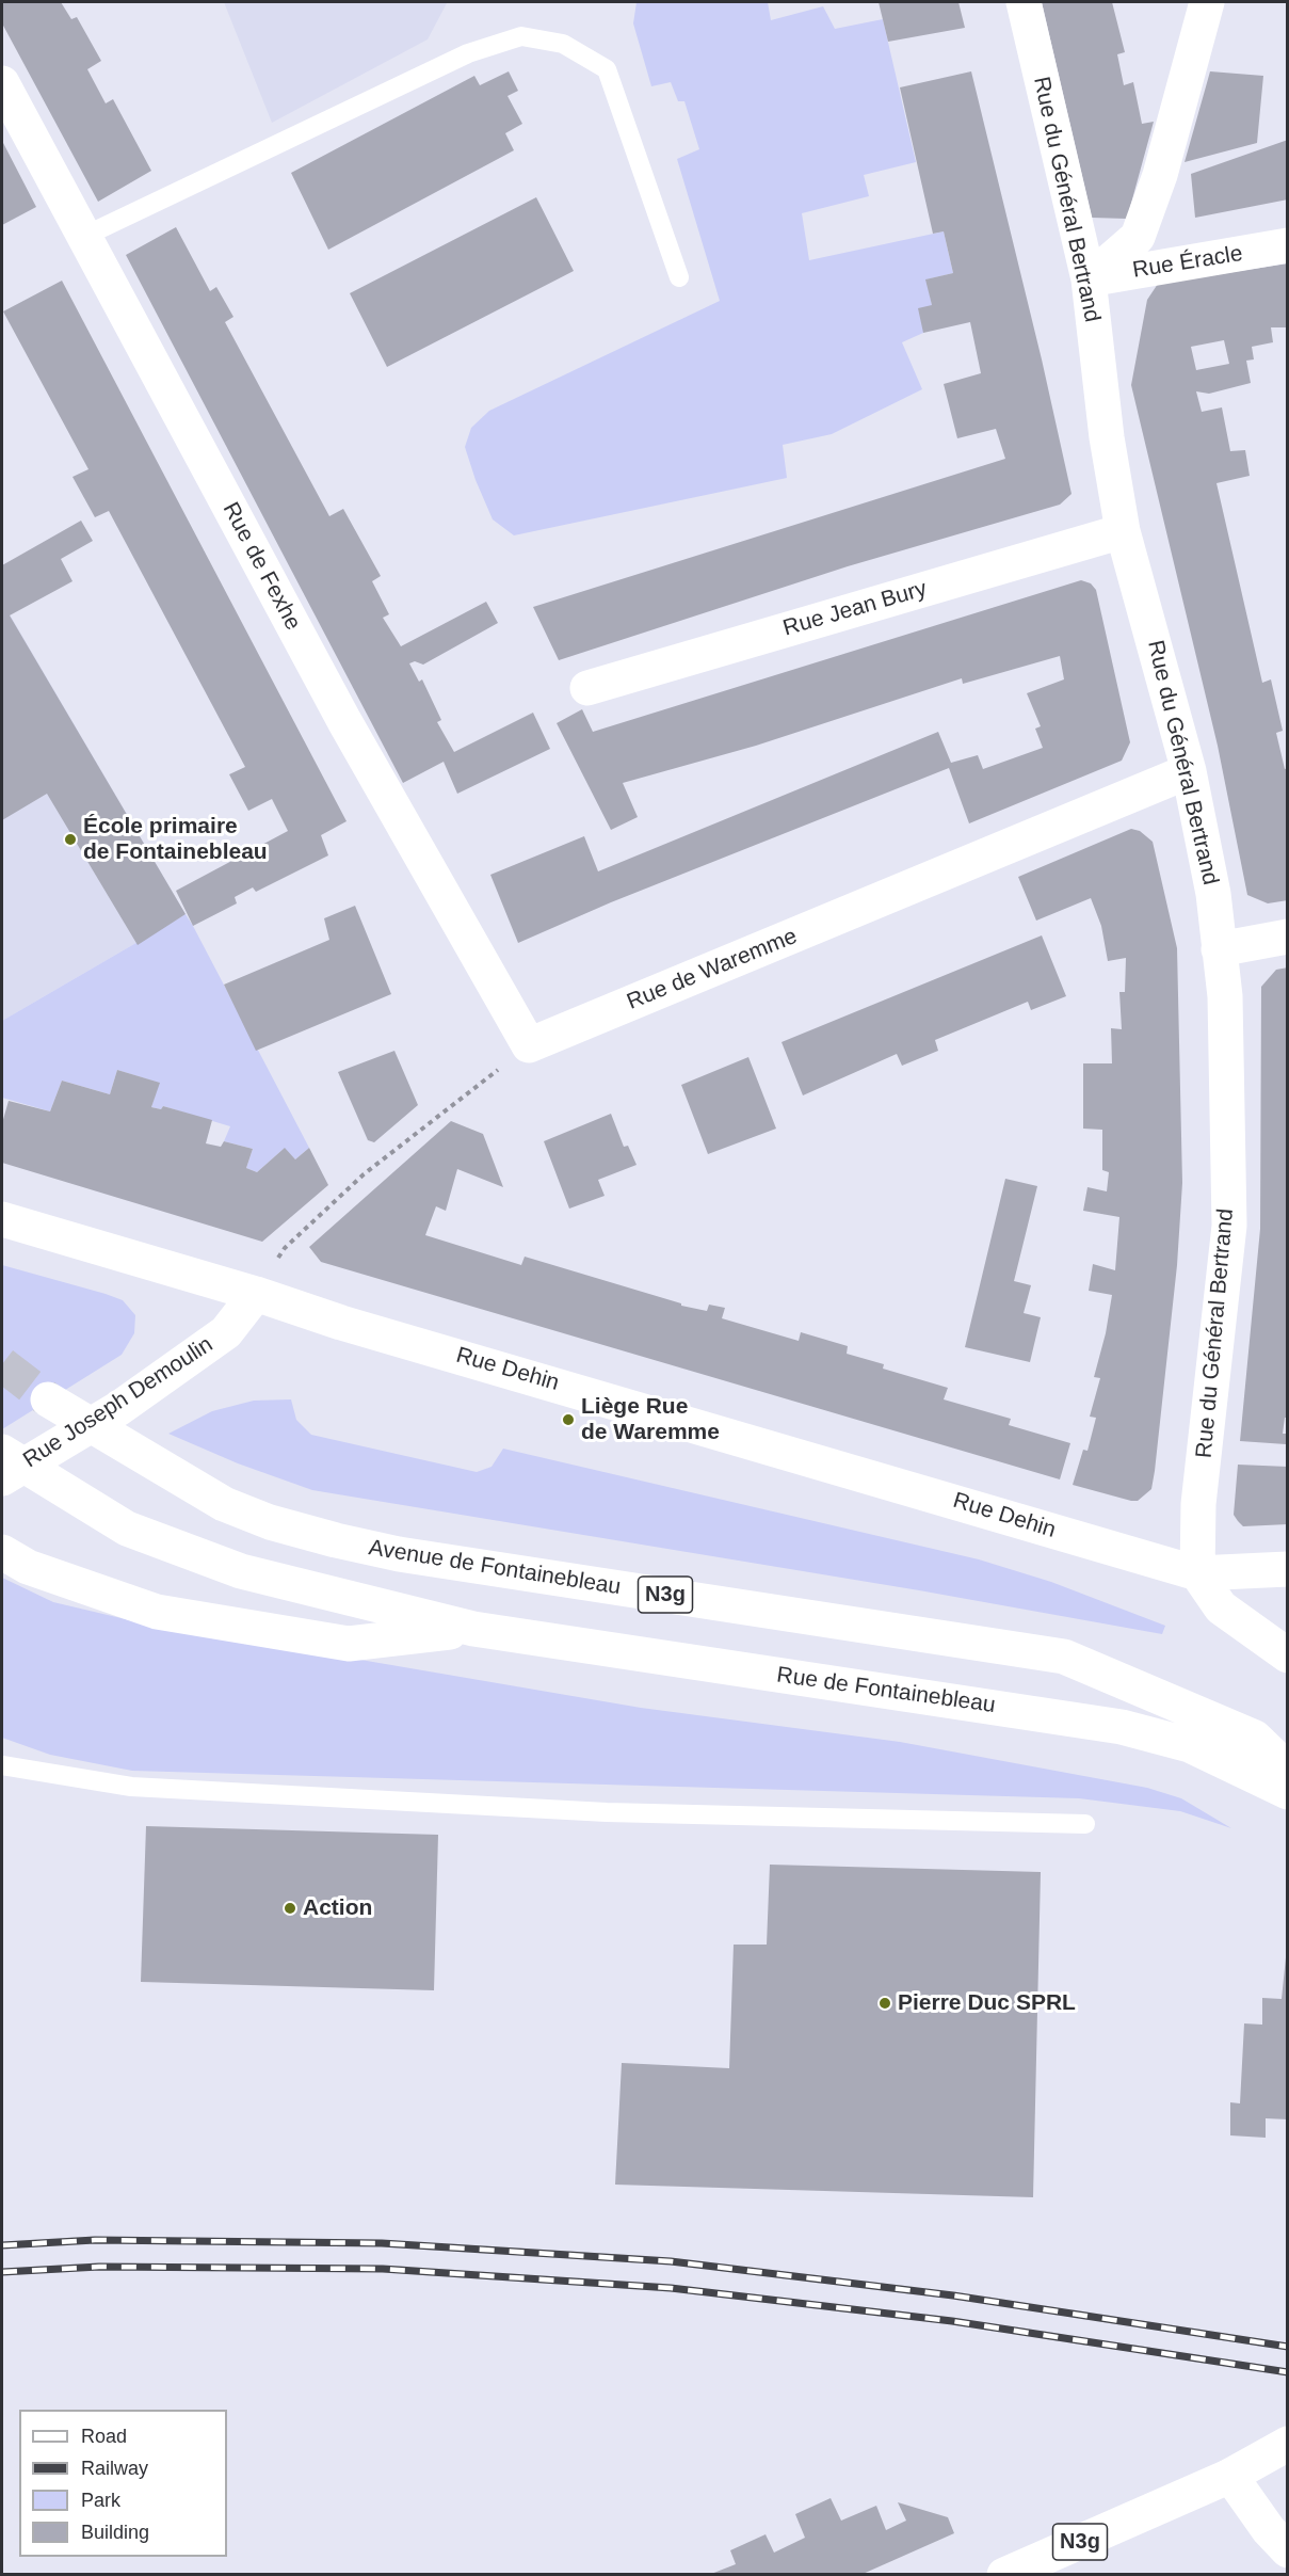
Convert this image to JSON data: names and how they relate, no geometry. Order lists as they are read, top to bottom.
{
  "streets": {
    "street": [
      "Rue du Général Bertrand",
      "Rue Éracle",
      "Rue de Fexhe",
      "Rue Jean Bury",
      "Rue de Waremme",
      "Rue Dehin",
      "Rue Joseph Demoulin",
      "Avenue de Fontainebleau",
      "N3g",
      "Rue de Fontainebleau"
    ]
  },
  "crossings": [
    ["Rue du Général Bertrand", "Rue Éracle"],
    ["Rue du Général Bertrand", "Rue Jean Bury"],
    ["Rue du Général Bertrand", "Rue de Waremme"],
    ["Rue du Général Bertrand", "Rue Dehin"],
    ["Rue de Fexhe", "Rue de Waremme"],
    ["Rue Dehin", "Rue Joseph Demoulin"]
  ],
  "places": [
    "École primaire de Fontainebleau",
    "Liège Rue de Waremme",
    "Action",
    "Pierre Duc SPRL"
  ],
  "legend": [
    "Road",
    "Railway",
    "Park",
    "Building"
  ]
}
